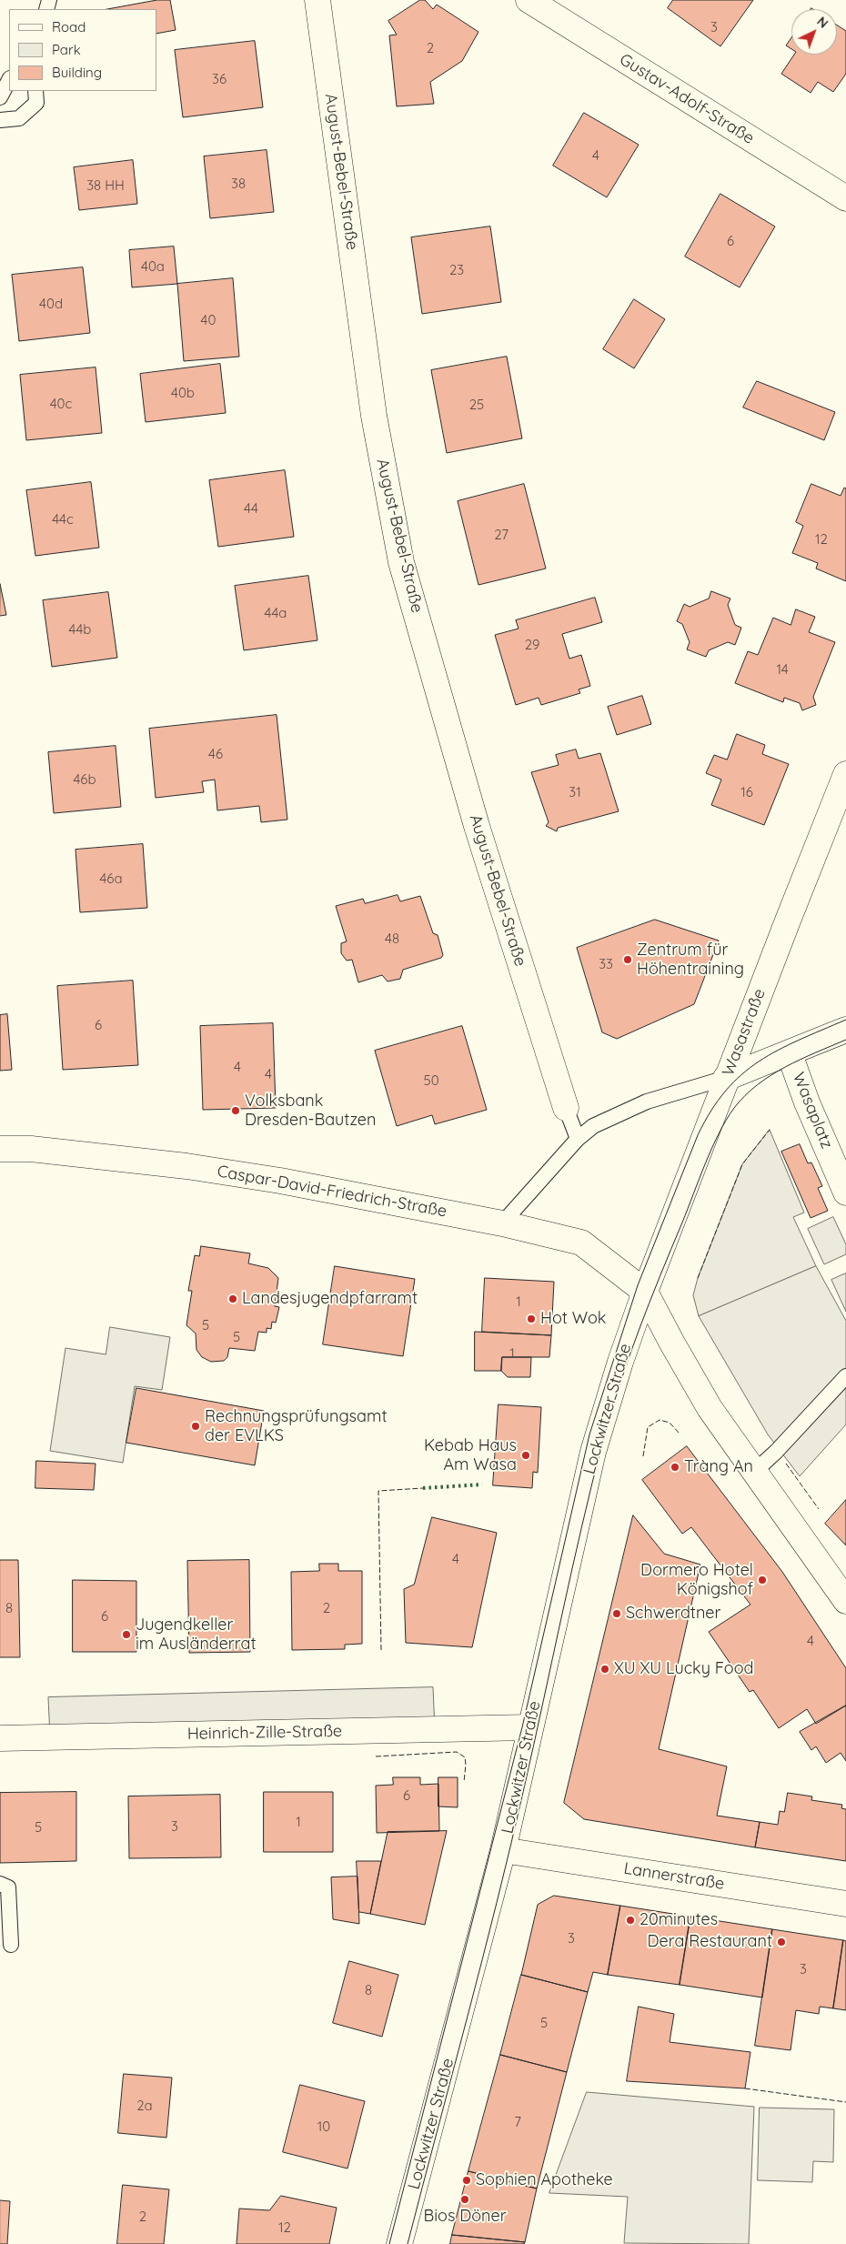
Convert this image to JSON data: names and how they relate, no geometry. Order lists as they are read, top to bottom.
{
  "streets": {
    "street": [
      "Gustav-Adolf-Straße",
      "August-Bebel-Straße",
      "Wasastraße",
      "Wasaplatz",
      "Caspar-David-Friedrich-Straße",
      "Lockwitzer Straße",
      "Heinrich-Zille-Straße",
      "Lannerstraße"
    ]
  },
  "crossings": [
    ["Wasastraße", "Caspar-David-Friedrich-Straße"],
    ["Wasastraße", "Lockwitzer Straße"],
    ["Caspar-David-Friedrich-Straße", "Lockwitzer Straße"],
    ["Lockwitzer Straße", "Heinrich-Zille-Straße"],
    ["Lockwitzer Straße", "Lannerstraße"]
  ],
  "places": [
    "Zentrum für Höhentraining",
    "Volksbank Dresden-Bautzen",
    "Landesjugendpfarramt",
    "Hot Wok",
    "Rechnungsprüfungsamt der EVLKS",
    "Kebab Haus Am Wasa",
    "Tràng An",
    "Dormero Hotel Königshof",
    "Schwerdtner",
    "Jugendkeller im Ausländerrat",
    "XU XU Lucky Food",
    "20minutes",
    "Dera Restaurant",
    "Sophien Apotheke",
    "Bios Döner"
  ],
  "house_numbers": [
    "3",
    "2",
    "36",
    "4",
    "38",
    "38 HH",
    "6",
    "40a",
    "23",
    "40d",
    "40",
    "40b",
    "40c",
    "25",
    "44",
    "44c",
    "27",
    "12",
    "44a",
    "44b",
    "29",
    "14",
    "46",
    "46b",
    "31",
    "16",
    "46a",
    "48",
    "33",
    "6",
    "4",
    "4",
    "50",
    "1",
    "5",
    "5",
    "1",
    "4",
    "8",
    "2",
    "6",
    "4",
    "6",
    "1",
    "3",
    "5",
    "3",
    "3",
    "8",
    "5",
    "2a",
    "7",
    "10",
    "2",
    "12"
  ],
  "legend": ["Road", "Park", "Building"],
  "north": "top right"
}
